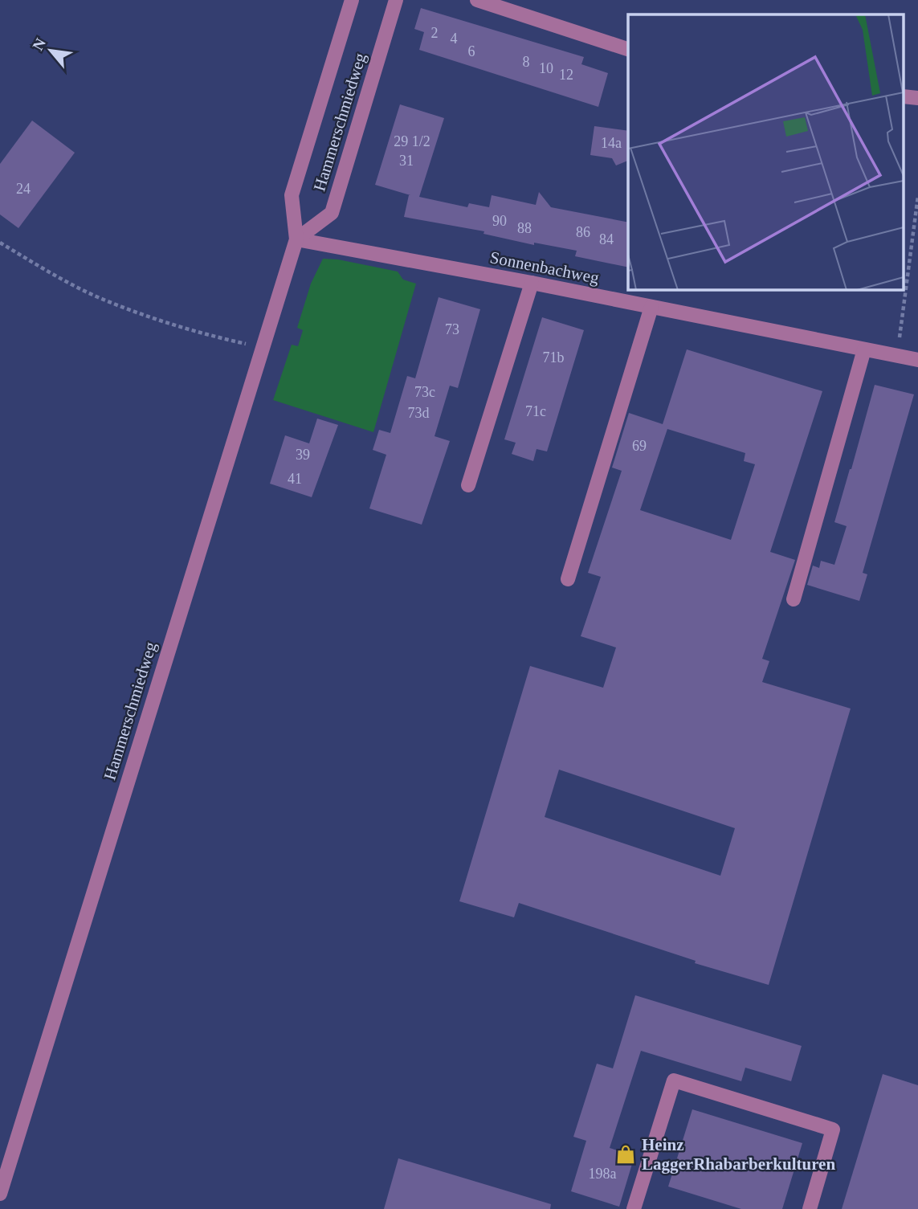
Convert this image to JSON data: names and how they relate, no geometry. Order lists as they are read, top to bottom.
{
  "streets": {
    "street": ["Hammerschmiedweg", "Sonnenbachweg"]
  },
  "crossings": [
    ["Hammerschmiedweg", "Sonnenbachweg"]
  ],
  "places": {
    "shop": ["Heinz LaggerRhabarberkulturen"]
  },
  "house_numbers": [
    "2",
    "4",
    "6",
    "8",
    "10",
    "12",
    "29 1/2",
    "14a",
    "31",
    "24",
    "90",
    "88",
    "86",
    "84",
    "73",
    "71b",
    "73c",
    "71c",
    "73d",
    "69",
    "39",
    "41",
    "198a"
  ],
  "north": "top left"
}
